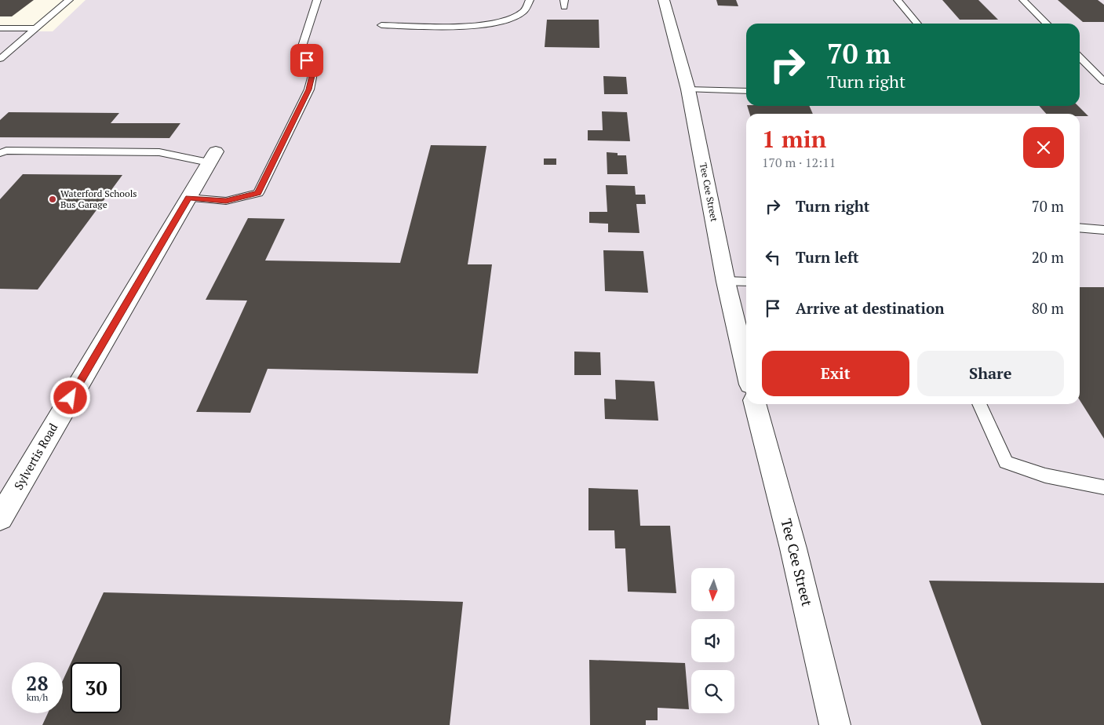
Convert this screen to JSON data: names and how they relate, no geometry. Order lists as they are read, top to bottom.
{
  "streets": {
    "street": ["Tee Cee Street", "Sylvertis Road"]
  },
  "places": ["Waterford Schools Bus Garage"],
  "north": "bottom",
  "page": {
    "turn": ["70 m", "Turn right"],
    "heading": ["1 min", "170 m · 12:11"],
    "list": [
      {
        "name": "Turn right",
        "value": "70 m"
      },
      {
        "name": "Turn left",
        "value": "20 m"
      },
      {
        "name": "Arrive at destination",
        "value": "80 m"
      }
    ],
    "buttons": ["Exit", "Share"],
    "speed": "28 km/h",
    "limit": "30"
  }
}
